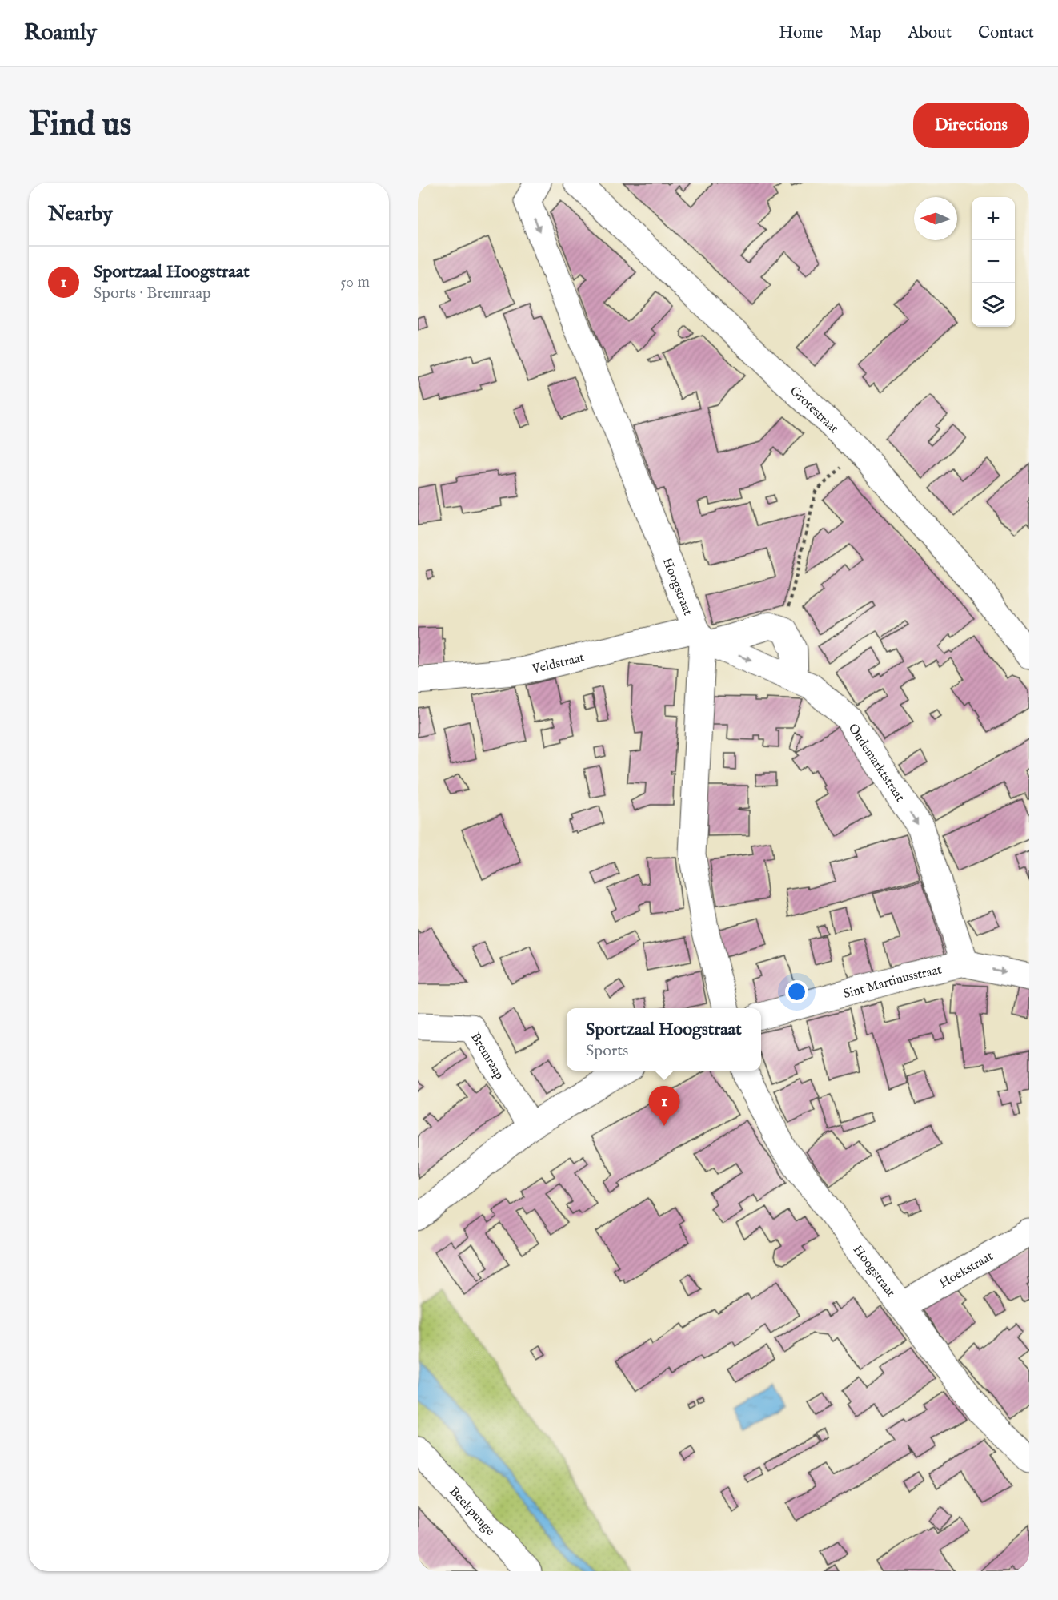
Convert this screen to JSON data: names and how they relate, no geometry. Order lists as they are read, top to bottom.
{
  "streets": {
    "street": [
      "Grotestraat",
      "Hoogstraat",
      "Veldstraat",
      "Oudemarktstraat",
      "Sint Martinusstraat",
      "Bremraap",
      "Hoekstraat",
      "Beekpunge"
    ]
  },
  "crossings": [
    ["Hoogstraat", "Veldstraat"],
    ["Hoogstraat", "Oudemarktstraat"],
    ["Hoogstraat", "Hoekstraat"],
    ["Veldstraat", "Oudemarktstraat"],
    ["Oudemarktstraat", "Sint Martinusstraat"]
  ],
  "one_way": ["Hoogstraat", "Oudemarktstraat"],
  "north": "left",
  "page": {
    "header": "Roamly",
    "nav": [
      "Home",
      "Map",
      "About",
      "Contact"
    ],
    "buttons": "Directions",
    "title": "Find us",
    "heading": "Nearby",
    "map_buttons": ["+", "−"],
    "list": [
      {
        "mark": "1",
        "name": "Sportzaal Hoogstraat",
        "note": "Sports · Bremraap",
        "value": "50 m"
      }
    ],
    "popup": ["Sportzaal Hoogstraat", "Sports"],
    "pins": "1"
  }
}
